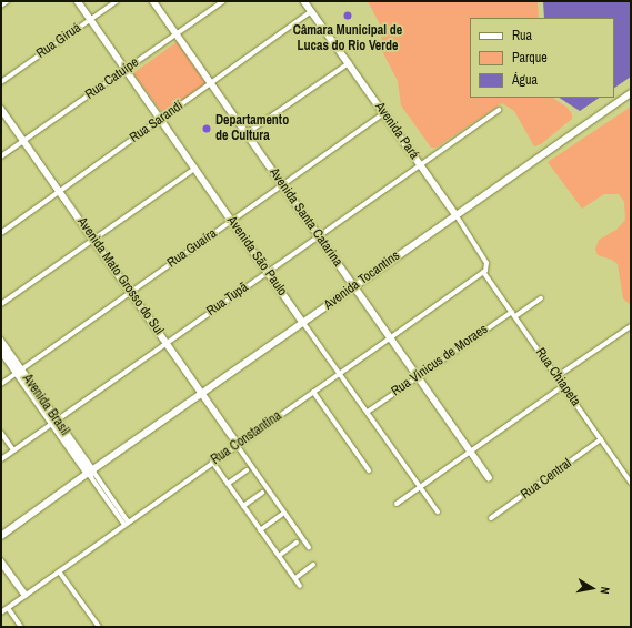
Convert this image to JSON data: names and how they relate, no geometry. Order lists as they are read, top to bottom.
{
  "streets": {
    "street": [
      "Rua Giruá",
      "Rua Catuípe",
      "Rua Sarandí",
      "Avenida Pará",
      "Avenida Santa Catarina",
      "Rua Guaíra",
      "Avenida São Paulo",
      "Avenida Mato Grosso do Sul",
      "Avenida Tocantins",
      "Rua Tupã",
      "Rua Vinicus de Moraes",
      "Rua Chiapeta",
      "Avenida Brasil",
      "Rua Constantina",
      "Rua Central"
    ]
  },
  "crossings": [
    ["Rua Giruá", "Avenida São Paulo"],
    ["Rua Catuípe", "Avenida Santa Catarina"],
    ["Rua Catuípe", "Avenida São Paulo"],
    ["Rua Catuípe", "Avenida Mato Grosso do Sul"],
    ["Rua Sarandí", "Avenida Pará"],
    ["Rua Sarandí", "Avenida Santa Catarina"],
    ["Rua Sarandí", "Avenida São Paulo"],
    ["Rua Sarandí", "Avenida Mato Grosso do Sul"],
    ["Avenida Pará", "Rua Guaíra"],
    ["Avenida Pará", "Avenida Tocantins"],
    ["Avenida Pará", "Rua Tupã"],
    ["Avenida Pará", "Rua Chiapeta"],
    ["Avenida Pará", "Rua Constantina"],
    ["Avenida Santa Catarina", "Rua Guaíra"],
    ["Avenida Santa Catarina", "Avenida Tocantins"],
    ["Avenida Santa Catarina", "Rua Tupã"],
    ["Avenida Santa Catarina", "Rua Vinicus de Moraes"],
    ["Avenida Santa Catarina", "Rua Constantina"],
    ["Rua Guaíra", "Avenida São Paulo"],
    ["Rua Guaíra", "Avenida Mato Grosso do Sul"],
    ["Rua Guaíra", "Avenida Brasil"],
    ["Avenida São Paulo", "Avenida Tocantins"],
    ["Avenida São Paulo", "Rua Tupã"],
    ["Avenida São Paulo", "Rua Vinicus de Moraes"],
    ["Avenida São Paulo", "Rua Constantina"],
    ["Avenida Mato Grosso do Sul", "Avenida Tocantins"],
    ["Avenida Mato Grosso do Sul", "Rua Tupã"],
    ["Avenida Mato Grosso do Sul", "Rua Constantina"],
    ["Avenida Tocantins", "Avenida Brasil"],
    ["Rua Tupã", "Avenida Brasil"],
    ["Rua Vinicus de Moraes", "Rua Chiapeta"],
    ["Rua Chiapeta", "Rua Constantina"],
    ["Rua Chiapeta", "Rua Central"],
    ["Avenida Brasil", "Rua Constantina"]
  ],
  "places": ["Câmara Municipal de Lucas do Rio Verde", "Departamento de Cultura"],
  "legend": ["Rua", "Parque", "Água"],
  "north": "right"
}
